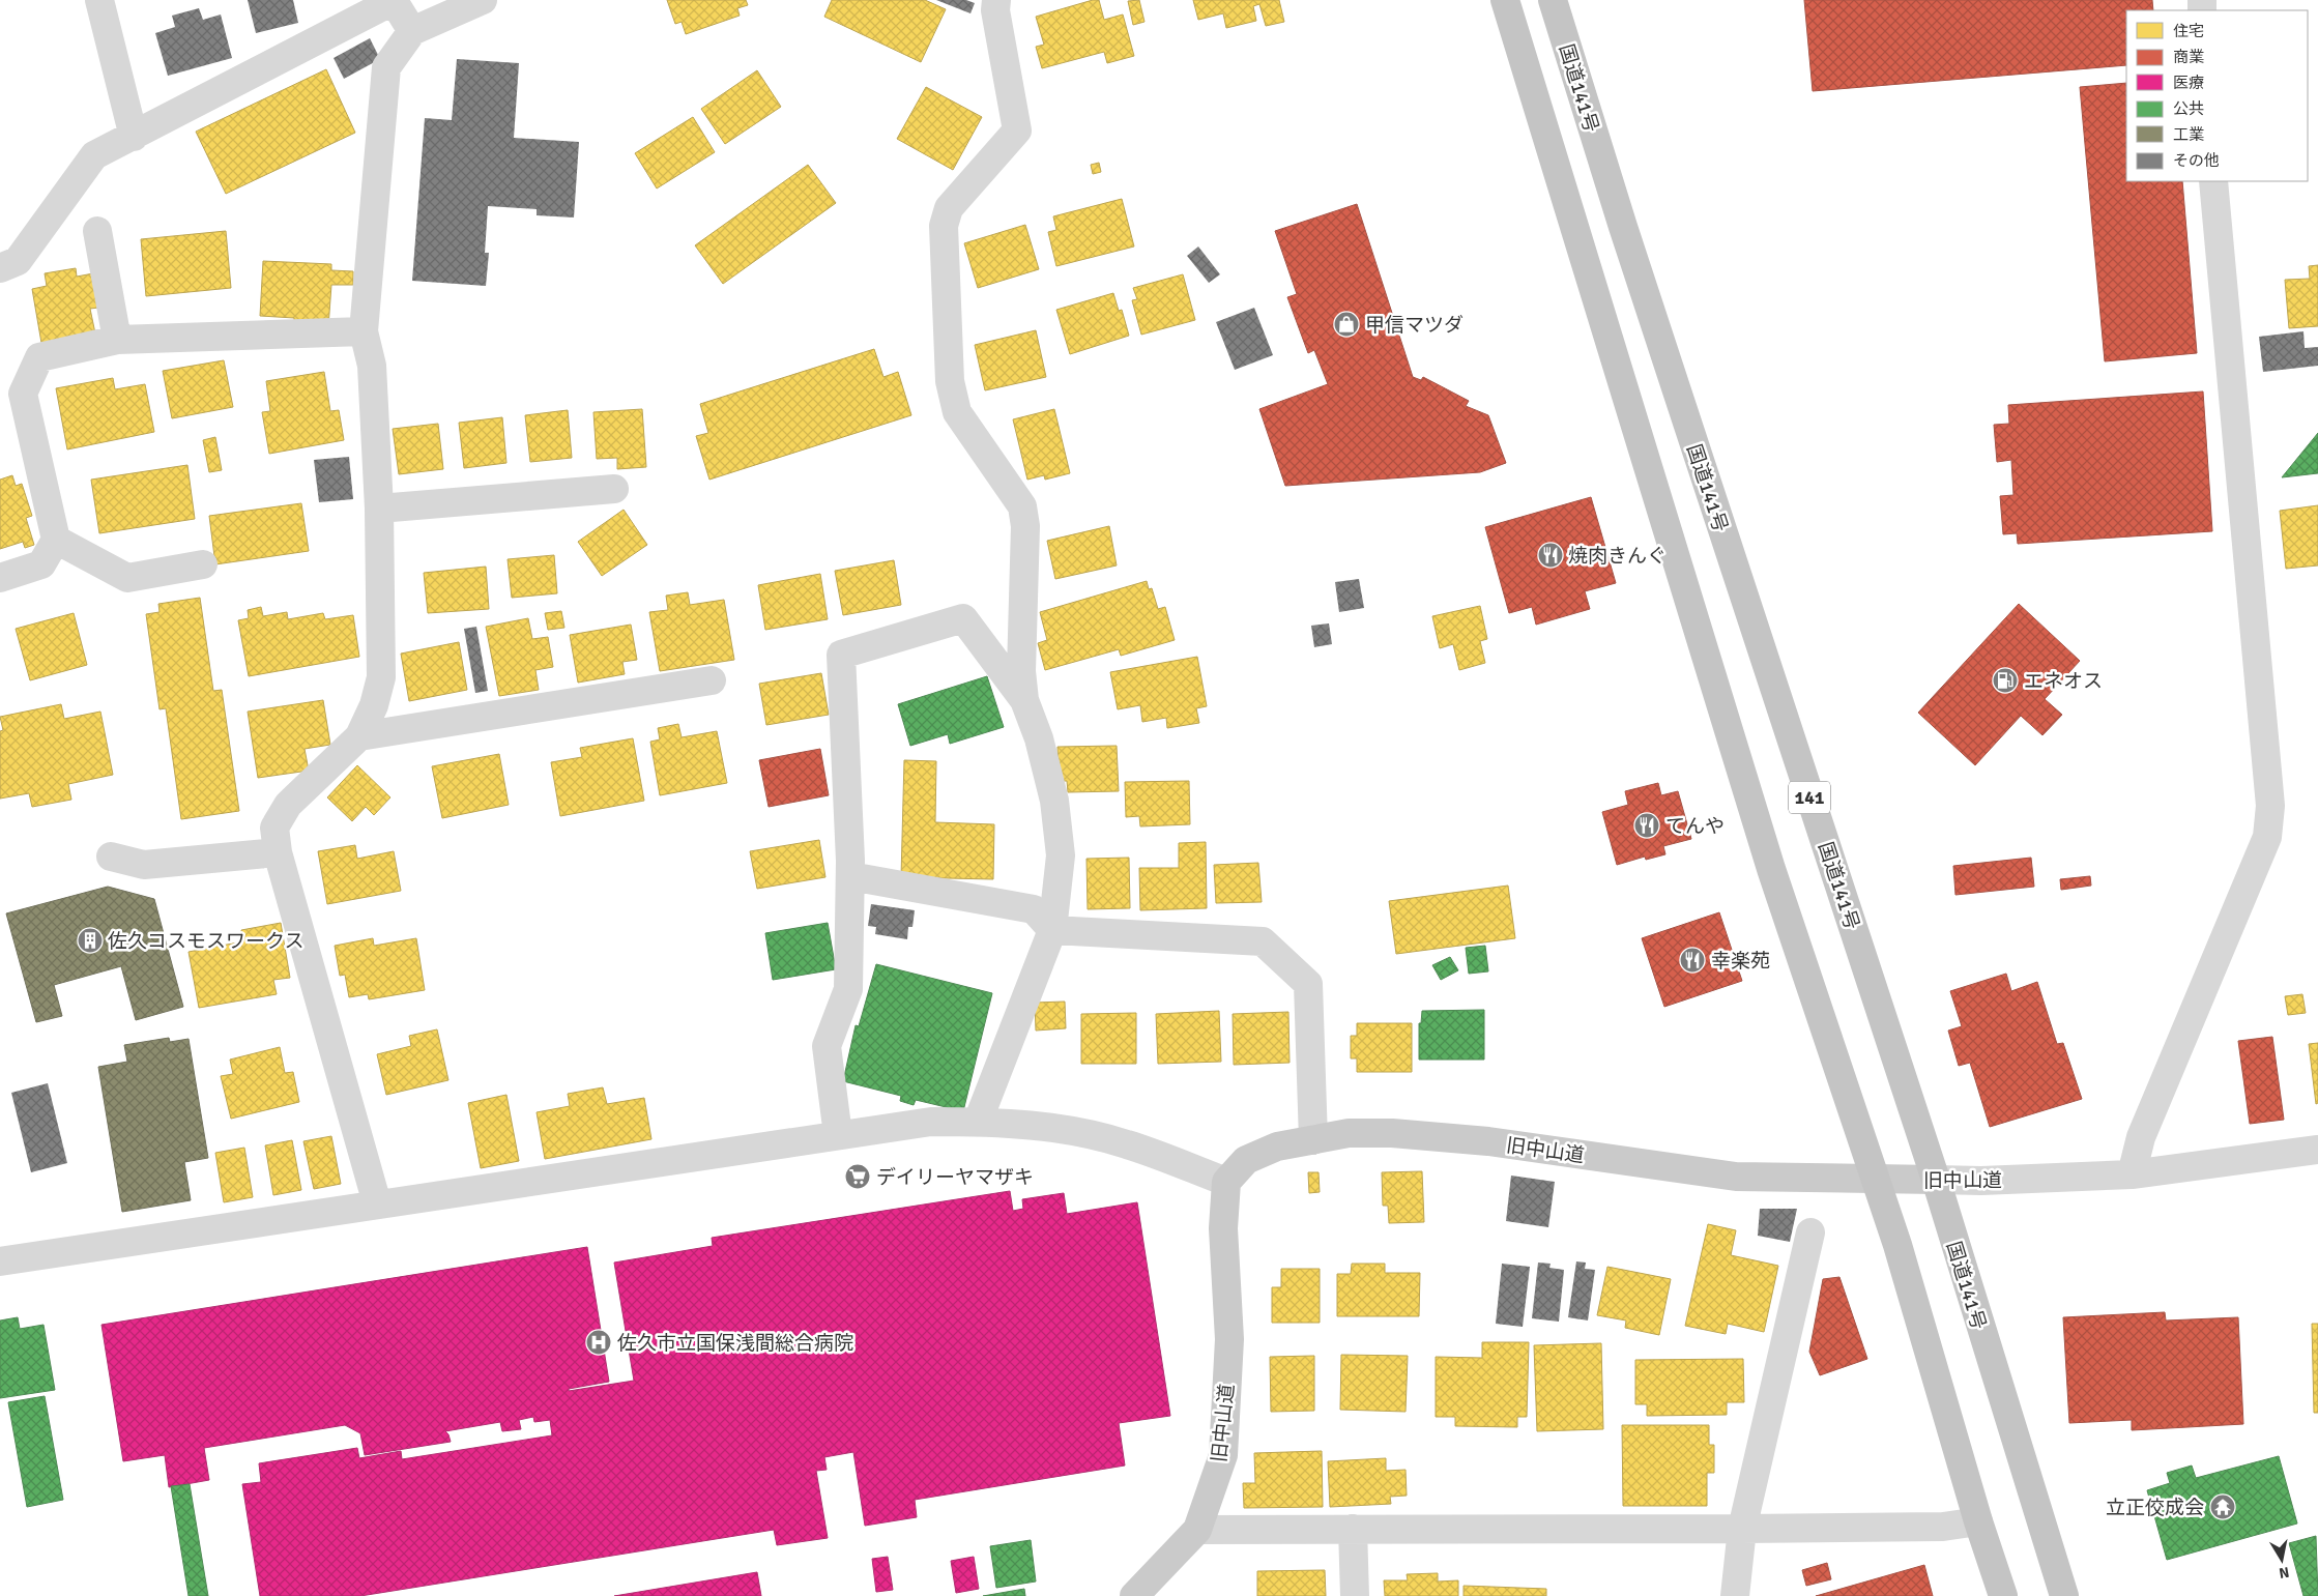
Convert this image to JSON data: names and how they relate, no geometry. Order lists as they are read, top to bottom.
{
  "streets": {
    "highway": ["国道141号", "141"],
    "main road": ["旧中山道"]
  },
  "crossings": [
    ["国道141号", "旧中山道"]
  ],
  "places": {
    "shop": ["甲信マツダ"],
    "restaurant": ["焼肉きんぐ", "てんや", "幸楽苑"],
    "fuel station": ["エネオス"],
    "building": ["佐久コスモスワークス"],
    "supermarket": ["デイリーヤマザキ"],
    "hospital": ["佐久市立国保浅間総合病院"],
    "temple": ["立正佼成会"]
  },
  "legend": [
    "住宅",
    "商業",
    "医療",
    "公共",
    "工業",
    "その他"
  ],
  "north": "bottom"
}
